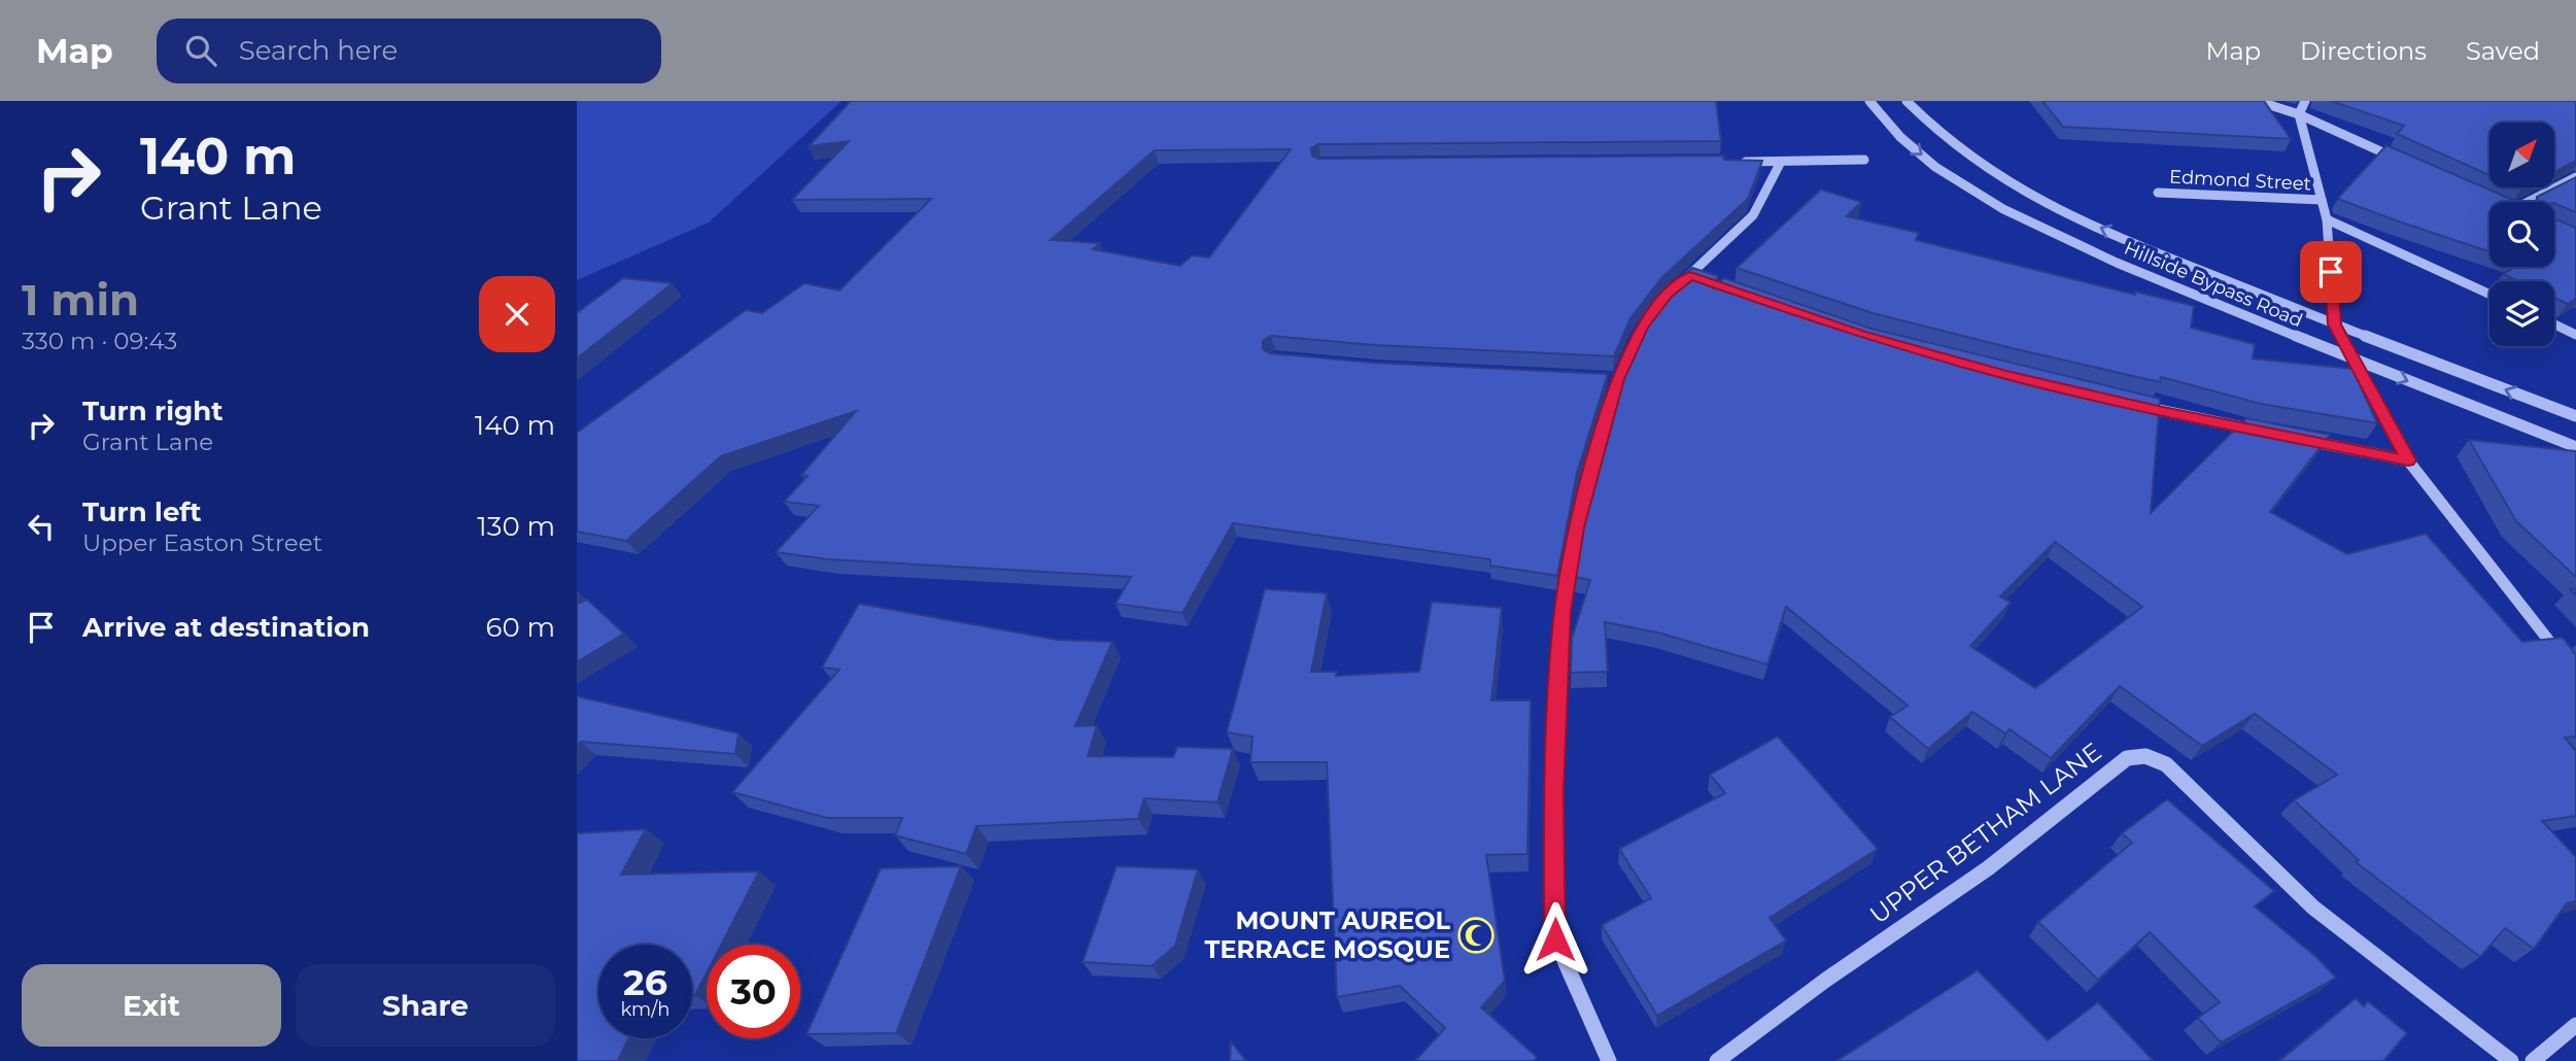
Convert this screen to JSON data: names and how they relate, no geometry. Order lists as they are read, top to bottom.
{
  "streets": {
    "street": ["Edmond Street", "Hillside Bypass Road", "UPPER BETHAM LANE"]
  },
  "places": {
    "mosque": ["MOUNT AUREOL TERRACE MOSQUE"]
  },
  "north": "top right",
  "page": {
    "header": "Map",
    "search": "Search here",
    "nav": ["Map", "Directions", "Saved"],
    "turn": ["140 m", "Grant Lane"],
    "heading": ["1 min", "330 m · 09:43"],
    "list": [
      {
        "name": "Turn right",
        "note": "Grant Lane",
        "value": "140 m"
      },
      {
        "name": "Turn left",
        "note": "Upper Easton Street",
        "value": "130 m"
      },
      {
        "name": "Arrive at destination",
        "value": "60 m"
      }
    ],
    "speed": "26 km/h",
    "limit": "30",
    "buttons": ["Exit", "Share"]
  }
}
